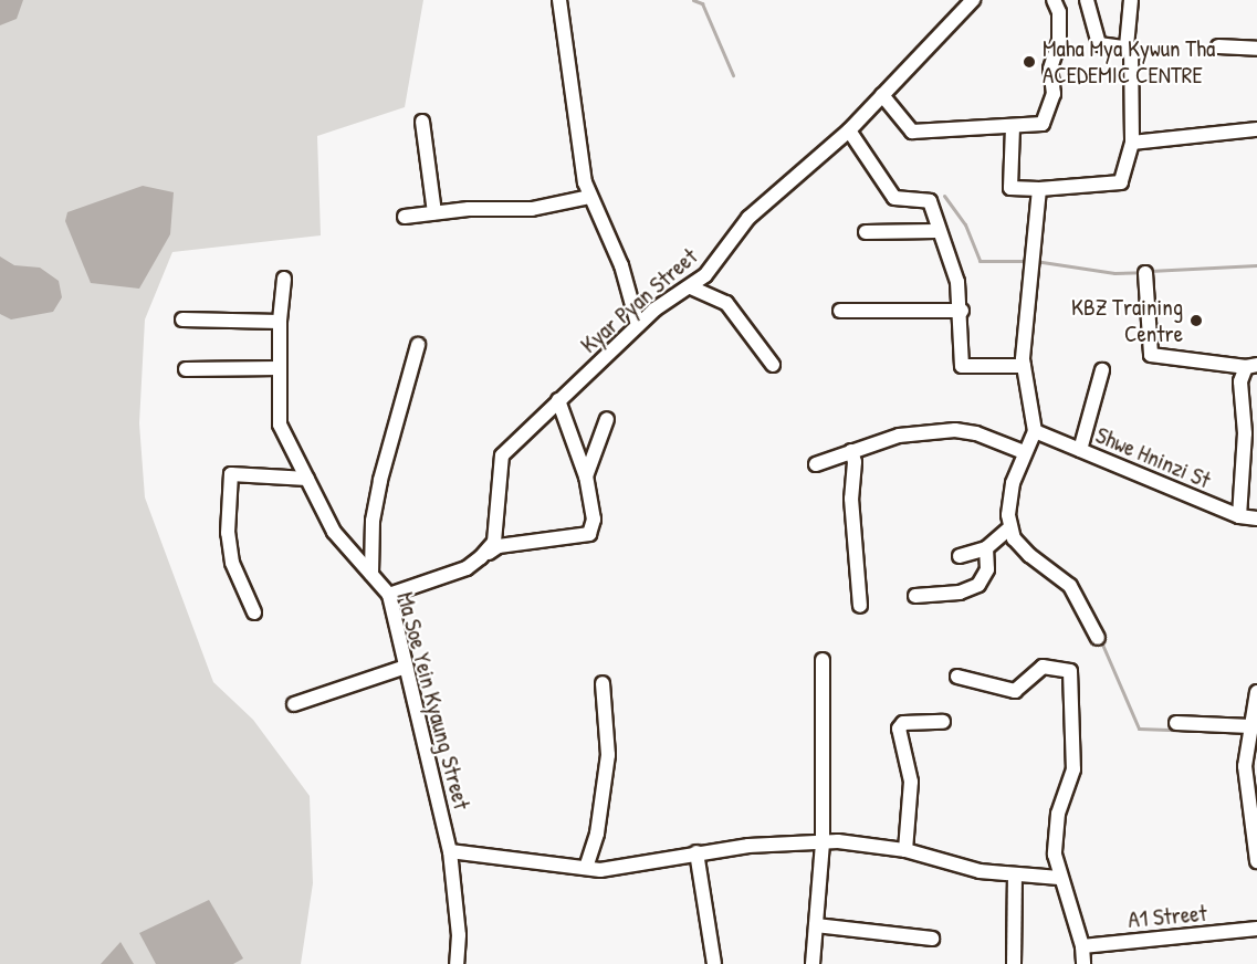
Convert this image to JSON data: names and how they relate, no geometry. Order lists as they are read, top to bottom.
{
  "streets": {
    "street": [
      "Kyar Pyan Street",
      "Shwe Hninzi St",
      "Ma Soe Yein Kyaung Street",
      "A1 Street"
    ]
  },
  "places": ["Maha Mya Kywun Tha ACEDEMIC CENTRE", "KBZ Training Centre"]
}
